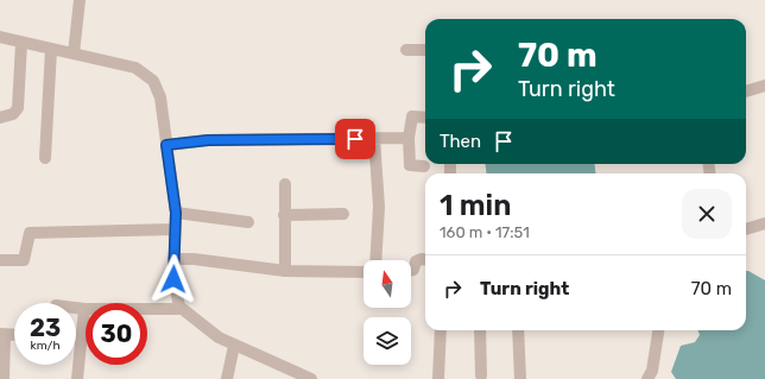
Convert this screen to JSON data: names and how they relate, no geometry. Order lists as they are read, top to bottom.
{
  "north": "top",
  "page": {
    "turn": ["70 m", "Turn right"],
    "then": "Then",
    "heading": ["1 min", "160 m · 17:51"],
    "list": [
      {
        "name": "Turn right",
        "value": "70 m"
      }
    ],
    "speed": "23 km/h",
    "limit": "30"
  }
}
